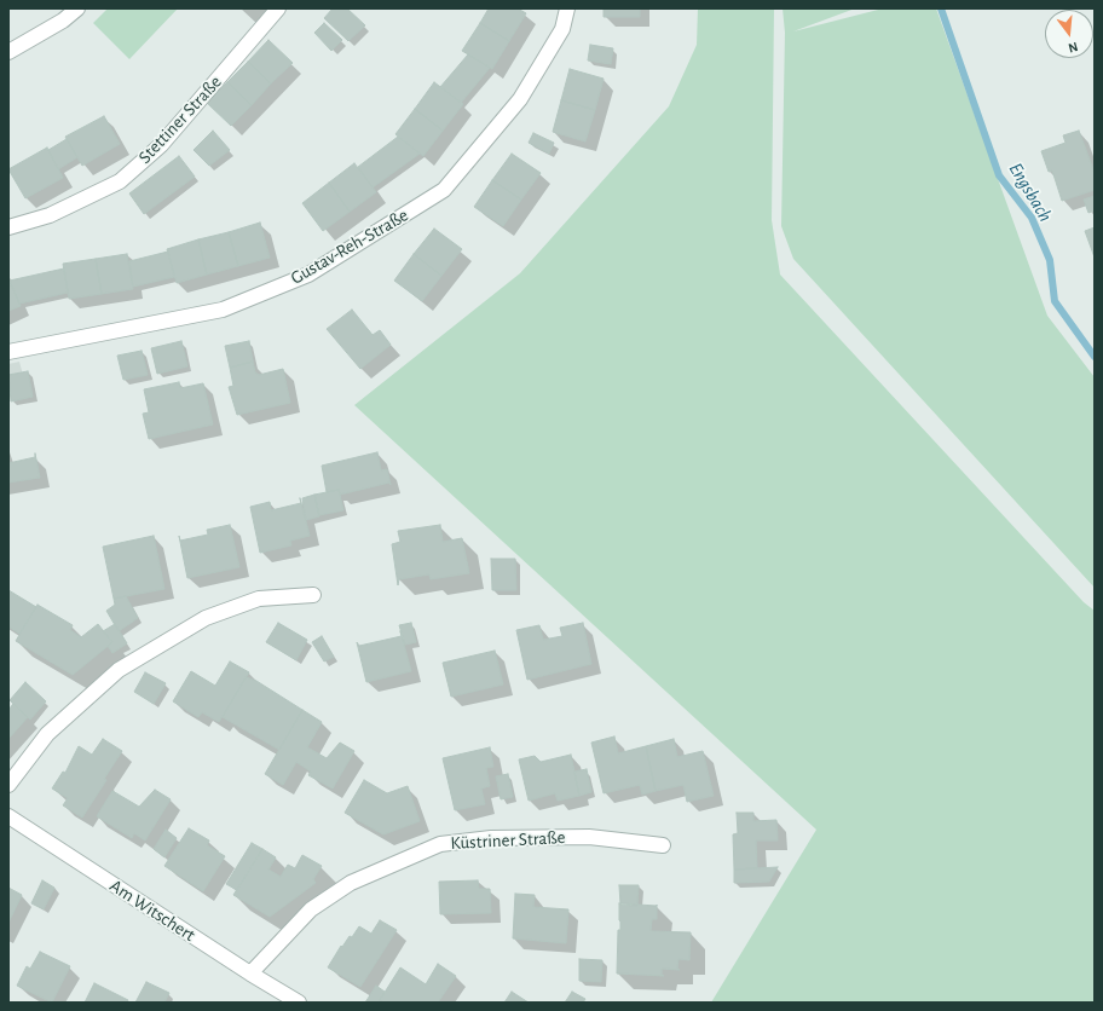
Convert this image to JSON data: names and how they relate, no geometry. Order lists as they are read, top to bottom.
{
  "streets": {
    "street": [
      "Stettiner Straße",
      "Gustav-Reh-Straße",
      "Küstriner Straße",
      "Am Witschert"
    ]
  },
  "crossings": [
    ["Küstriner Straße", "Am Witschert"]
  ],
  "water": ["Engsbach"],
  "north": "bottom"
}
